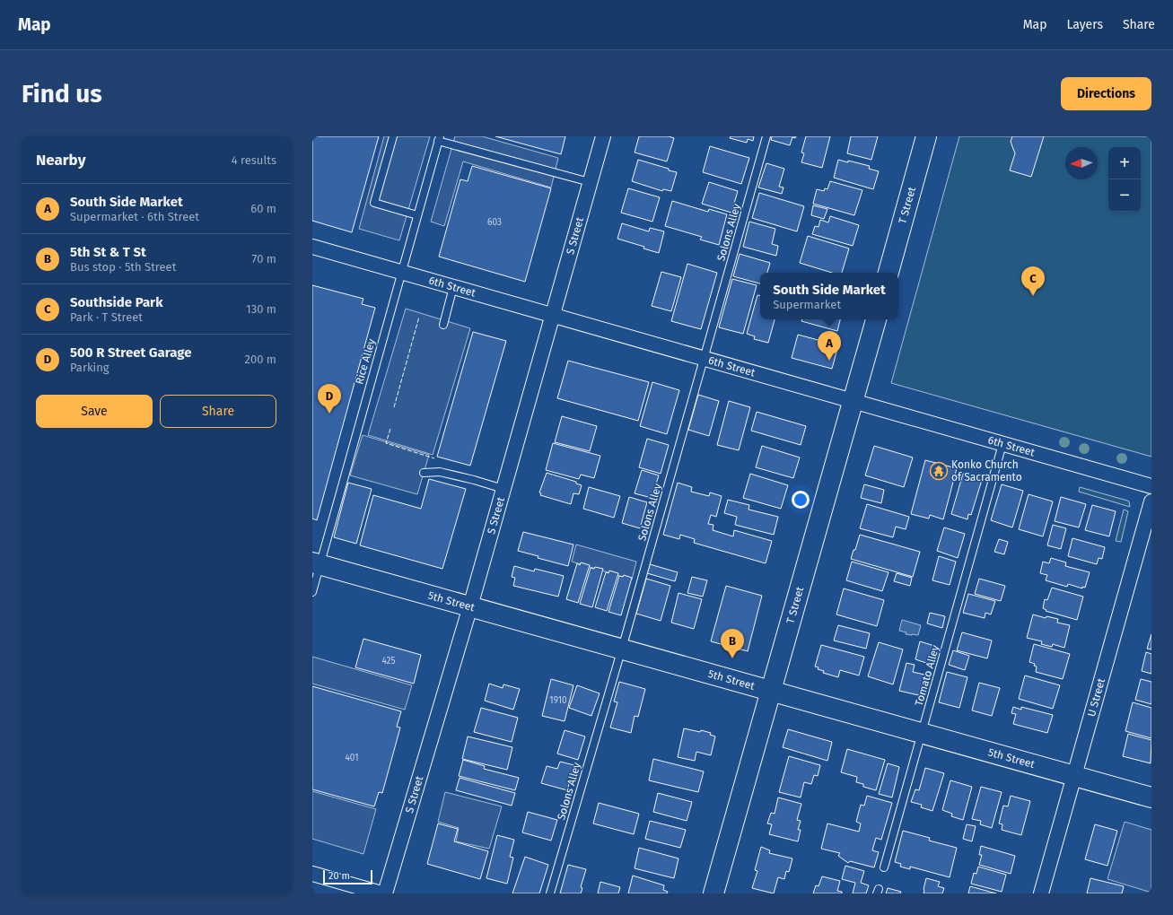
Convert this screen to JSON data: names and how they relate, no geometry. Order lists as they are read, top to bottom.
{
  "streets": {
    "street": [
      "T Street",
      "S Street",
      "6th Street",
      "5th Street",
      "U Street"
    ],
    "lane": ["Solons Alley", "Rice Alley", "Tomato Alley"]
  },
  "crossings": [
    ["T Street", "6th Street"],
    ["T Street", "5th Street"],
    ["Solons Alley", "6th Street"],
    ["Solons Alley", "5th Street"],
    ["S Street", "6th Street"],
    ["S Street", "5th Street"],
    ["6th Street", "Rice Alley"],
    ["6th Street", "Tomato Alley"],
    ["Rice Alley", "5th Street"],
    ["5th Street", "Tomato Alley"],
    ["5th Street", "U Street"]
  ],
  "places": {
    "temple": ["Konko Church of Sacramento"]
  },
  "house_numbers": [
    "603",
    "425",
    "1910",
    "401"
  ],
  "scale_bar": "20 m",
  "north": "left",
  "page": {
    "header": "Map",
    "nav": ["Map", "Layers", "Share"],
    "buttons": [
      "Directions",
      ["Save", "Share"]
    ],
    "title": "Find us",
    "heading": ["Nearby", "4 results"],
    "map_buttons": ["+", "−"],
    "list": [
      {
        "mark": "A",
        "name": "South Side Market",
        "note": "Supermarket · 6th Street",
        "value": "60 m"
      },
      {
        "mark": "B",
        "name": "5th St & T St",
        "note": "Bus stop · 5th Street",
        "value": "70 m"
      },
      {
        "mark": "C",
        "name": "Southside Park",
        "note": "Park · T Street",
        "value": "130 m"
      },
      {
        "mark": "D",
        "name": "500 R Street Garage",
        "note": "Parking",
        "value": "200 m"
      }
    ],
    "pins": [
      "C",
      "A",
      "D",
      "B"
    ],
    "popup": ["South Side Market", "Supermarket"],
    "scale": "20 m"
  }
}
